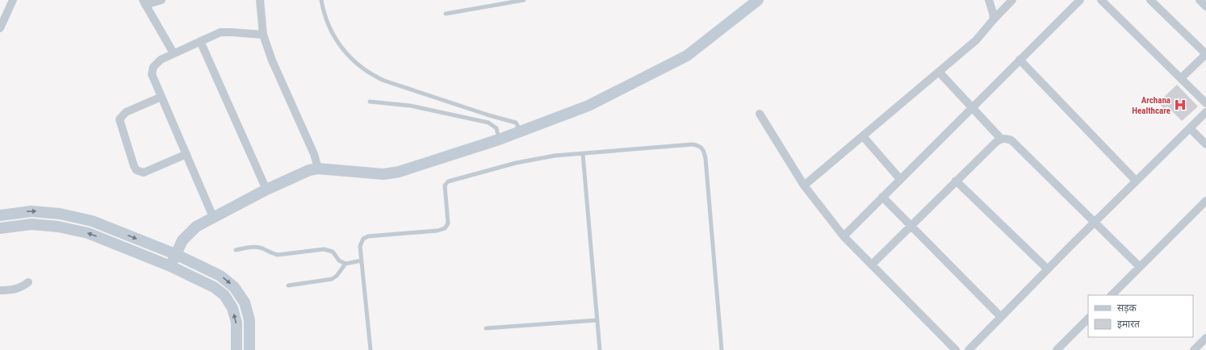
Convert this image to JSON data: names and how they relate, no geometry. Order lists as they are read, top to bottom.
{
  "places": {
    "hospital": ["Archana Healthcare"]
  },
  "legend": ["सड़क", "इमारत"]
}
